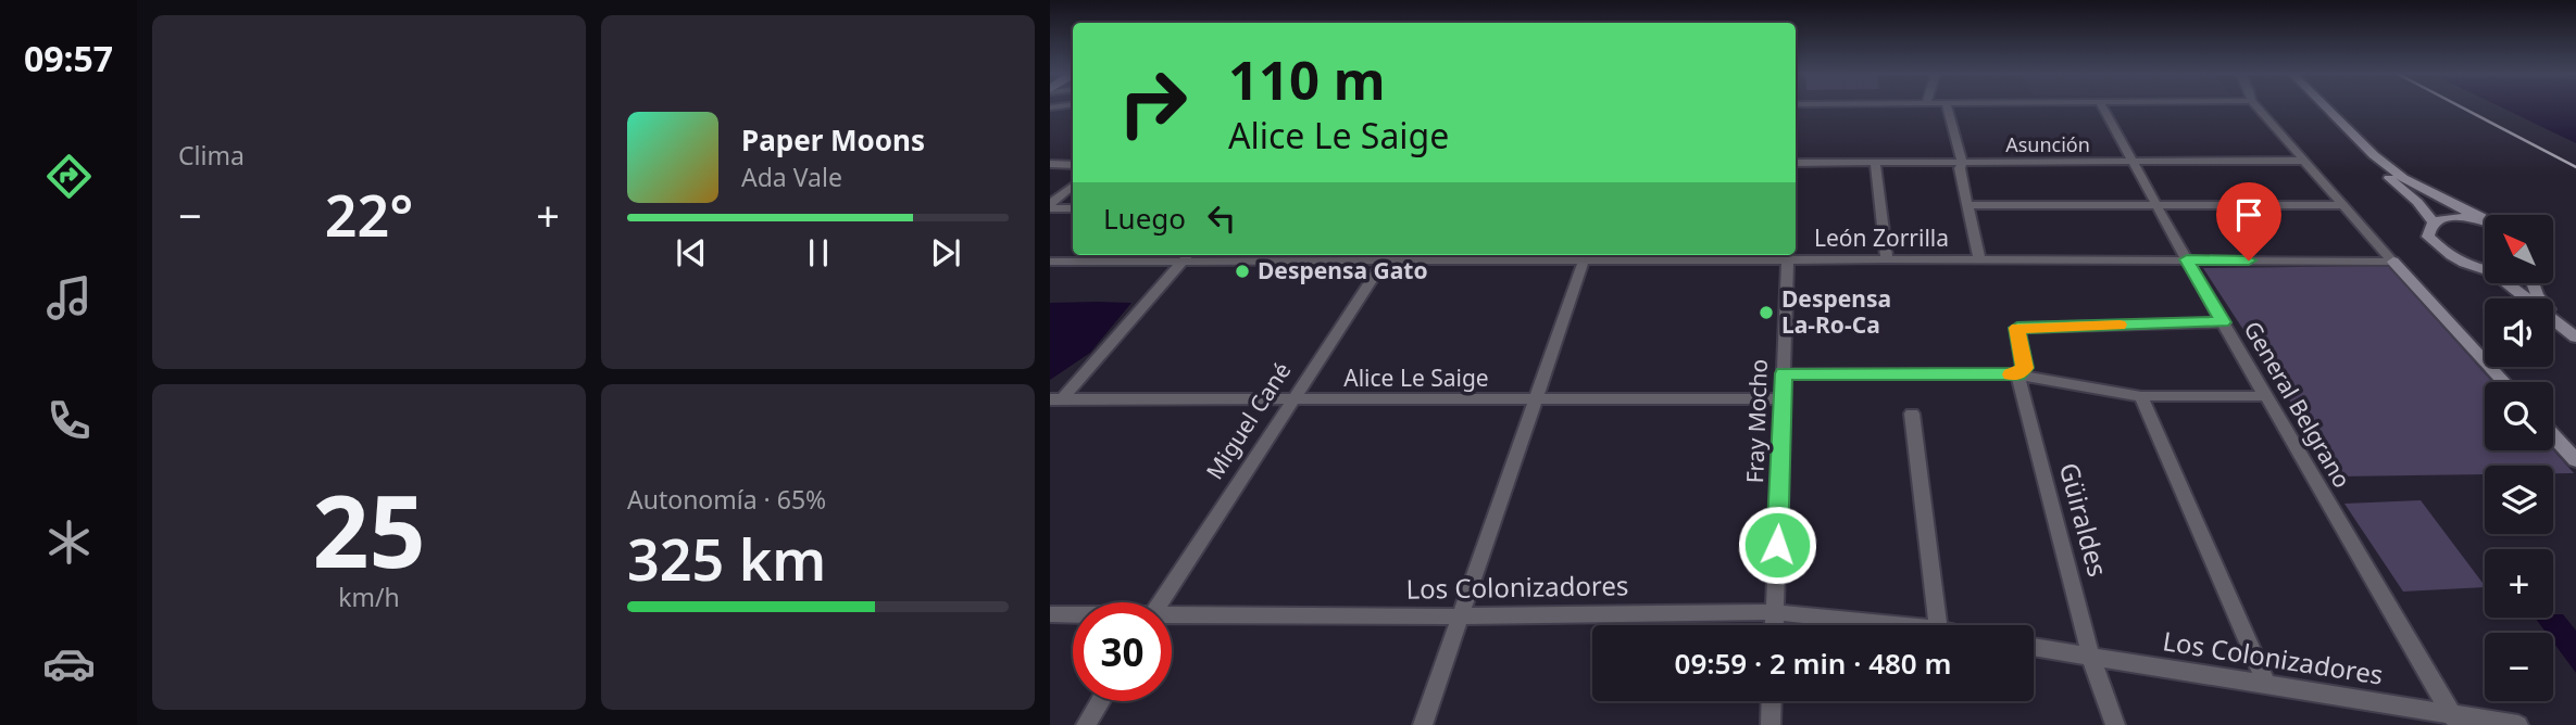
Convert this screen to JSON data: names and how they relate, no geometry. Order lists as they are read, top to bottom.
{
  "streets": {
    "street": [
      "Asunción",
      "León Zorrilla",
      "Alice Le Saige",
      "General Belgrano",
      "Miguel Cané",
      "Fray Mocho",
      "Güiraldes",
      "Los Colonizadores"
    ]
  },
  "crossings": [
    ["Asunción", "General Belgrano"],
    ["León Zorrilla", "General Belgrano"],
    ["León Zorrilla", "Miguel Cané"],
    ["León Zorrilla", "Fray Mocho"],
    ["Alice Le Saige", "Miguel Cané"],
    ["Alice Le Saige", "Fray Mocho"],
    ["General Belgrano", "Güiraldes"],
    ["General Belgrano", "Los Colonizadores"],
    ["Fray Mocho", "Los Colonizadores"],
    ["Güiraldes", "Los Colonizadores"]
  ],
  "places": ["Despensa Gato", "Despensa La-Ro-Ca"],
  "north": "top left",
  "page": {
    "tabs": "09:57",
    "tile": [
      "Clima",
      ["25", "km/h"],
      ["Autonomía · 65%", "325 km"]
    ],
    "turn": ["110 m", "Alice Le Saige"],
    "song": ["Paper Moons", "Ada Vale"],
    "then": "Luego",
    "heat": ["−", "22°", "+"],
    "map_buttons": ["+", "−"],
    "limit": "30",
    "trip": "09:59 · 2 min · 480 m"
  }
}
